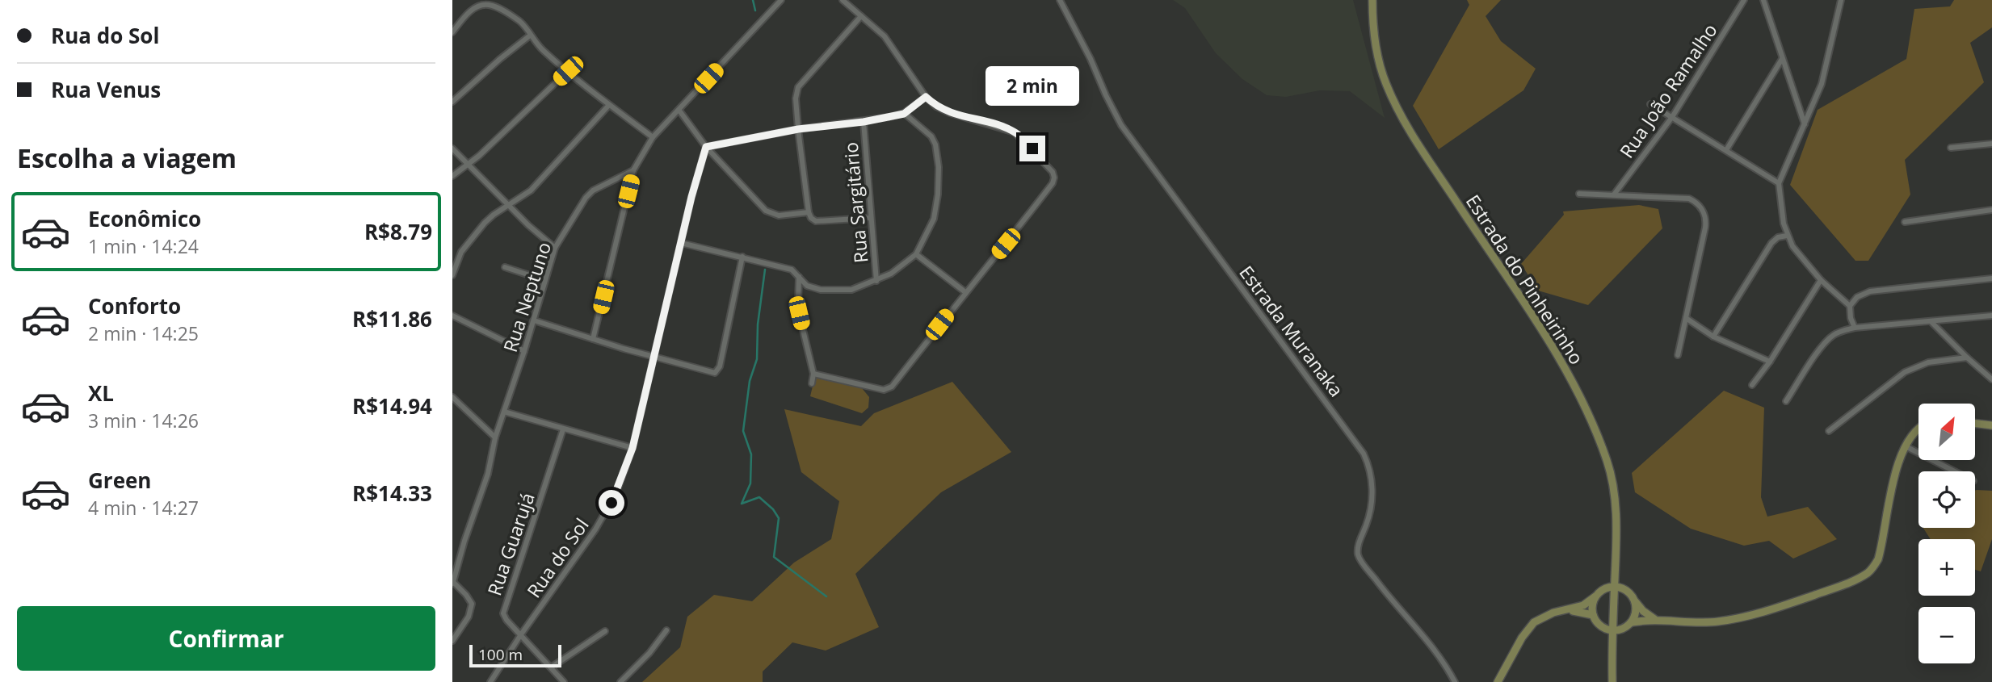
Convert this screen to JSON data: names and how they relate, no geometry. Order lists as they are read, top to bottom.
{
  "streets": {
    "street": [
      "Rua João Ramalho",
      "Rua Sargitário",
      "Estrada do Pinheirinho",
      "Rua Neptuno",
      "Estrada Muranaka",
      "Rua Guarujá",
      "Rua do Sol"
    ]
  },
  "crossings": [
    ["Rua Guarujá", "Rua do Sol"]
  ],
  "scale_bar": "100 m",
  "north": "top right",
  "page": {
    "banner": ["Rua do Sol", "Rua Venus"],
    "bubble": "2 min",
    "heading": "Escolha a viagem",
    "list": [
      {
        "name": "Econômico",
        "note": "1 min · 14:24",
        "value": "R$8.79"
      },
      {
        "name": "Conforto",
        "note": "2 min · 14:25",
        "value": "R$11.86"
      },
      {
        "name": "XL",
        "note": "3 min · 14:26",
        "value": "R$14.94"
      },
      {
        "name": "Green",
        "note": "4 min · 14:27",
        "value": "R$14.33"
      }
    ],
    "map_buttons": ["+", "−"],
    "buttons": "Confirmar",
    "scale": "100 m"
  }
}
